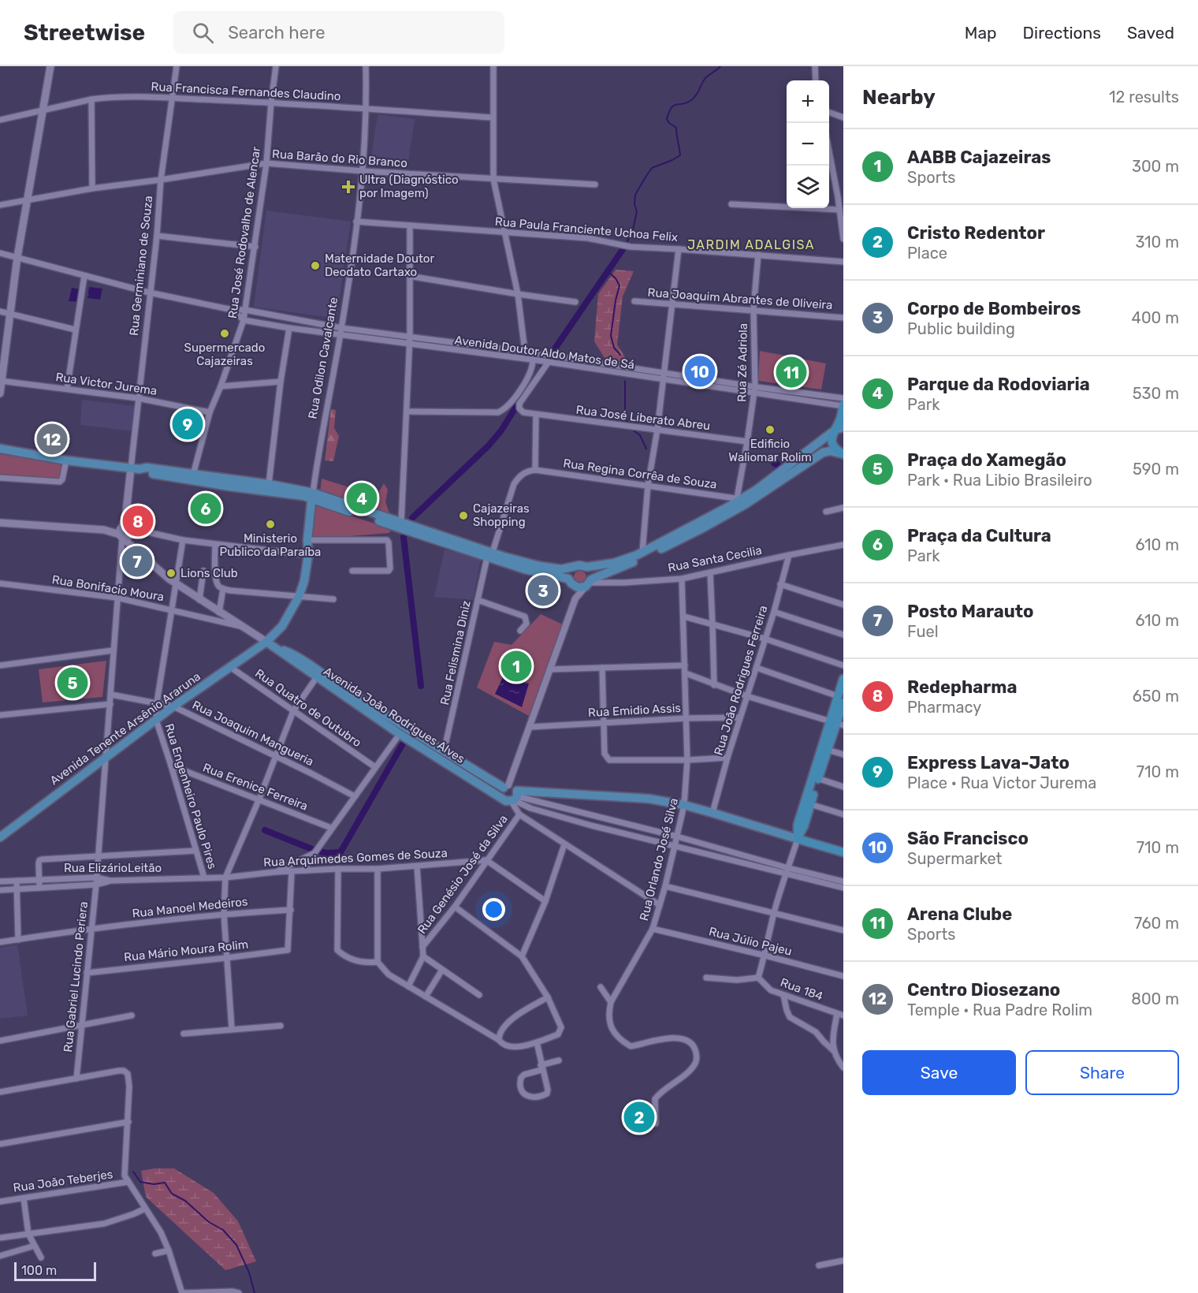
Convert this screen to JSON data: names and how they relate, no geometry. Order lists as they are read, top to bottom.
{
  "streets": {
    "main road": ["Rua Odilon Cavalcante", "Avenida João Rodrigues Alves", "Avenida Tenente Arsênio Araruna"],
    "street": [
      "Rua Francisca Fernandes Claudino",
      "Rua Barāo do Rio Branco",
      "Rua Paula Franciente Uchoa Felix",
      "Rua José Rodovalho de Alencar",
      "Rua Germiniano de Souza",
      "Rua Joaquim Abrantes de Oliveira",
      "Avenida Doutor Aldo Matos de Sá",
      "Rua Zé Adriola",
      "Rua Victor Jurema",
      "Rua José Liberato Abreu",
      "Rua Regina Corrêa de Souza",
      "Rua Santa Cecilia",
      "Rua Bonifacio Moura",
      "Rua Felismina Diniz",
      "Rua João Rodrigues Ferreira",
      "Rua Quatro de Outubro",
      "Rua Emidio Assis",
      "Rua Joaquim Mangueria",
      "Rua Erenice Ferreira",
      "Rua Engenheiro Paulo Pires",
      "Rua Arquimedes Gomes de Souza",
      "Rua Orlando José Silva",
      "Rua ElizárioLeitão",
      "Rua Genésio José da Silva",
      "Rua Manoel Medeiros",
      "Rua Júlio Pajeu",
      "Rua Mário Moura Rolim",
      "Rua Gabriel Lucindo Periera",
      "Rua 184",
      "Rua João Teberjes"
    ]
  },
  "crossings": [
    ["Rua Francisca Fernandes Claudino", "Rua José Rodovalho de Alencar"],
    ["Rua Francisca Fernandes Claudino", "Rua Germiniano de Souza"],
    ["Rua Francisca Fernandes Claudino", "Rua Odilon Cavalcante"],
    ["Rua Barāo do Rio Branco", "Rua José Rodovalho de Alencar"],
    ["Rua Barāo do Rio Branco", "Rua Germiniano de Souza"],
    ["Rua Barāo do Rio Branco", "Rua Odilon Cavalcante"],
    ["Rua Paula Franciente Uchoa Felix", "Rua Odilon Cavalcante"],
    ["Rua Paula Franciente Uchoa Felix", "Rua Zé Adriola"],
    ["Rua José Rodovalho de Alencar", "Avenida Doutor Aldo Matos de Sá"],
    ["Rua José Rodovalho de Alencar", "Rua Victor Jurema"],
    ["Rua Germiniano de Souza", "Avenida Doutor Aldo Matos de Sá"],
    ["Rua Germiniano de Souza", "Rua Victor Jurema"],
    ["Rua Joaquim Abrantes de Oliveira", "Rua Zé Adriola"],
    ["Avenida Doutor Aldo Matos de Sá", "Rua Odilon Cavalcante"],
    ["Avenida Doutor Aldo Matos de Sá", "Rua Zé Adriola"],
    ["Rua Odilon Cavalcante", "Avenida João Rodrigues Alves"],
    ["Rua Odilon Cavalcante", "Avenida Tenente Arsênio Araruna"],
    ["Rua Zé Adriola", "Rua José Liberato Abreu"],
    ["Rua Zé Adriola", "Rua Regina Corrêa de Souza"],
    ["Rua Regina Corrêa de Souza", "Rua Felismina Diniz"],
    ["Rua Santa Cecilia", "Rua João Rodrigues Ferreira"],
    ["Rua Santa Cecilia", "Rua Orlando José Silva"],
    ["Rua Bonifacio Moura", "Avenida João Rodrigues Alves"],
    ["Rua Bonifacio Moura", "Rua Engenheiro Paulo Pires"],
    ["Rua Bonifacio Moura", "Rua Gabriel Lucindo Periera"],
    ["Rua Felismina Diniz", "Avenida João Rodrigues Alves"],
    ["Rua João Rodrigues Ferreira", "Rua Emidio Assis"],
    ["Rua Quatro de Outubro", "Avenida Tenente Arsênio Araruna"],
    ["Rua Emidio Assis", "Rua Orlando José Silva"],
    ["Avenida João Rodrigues Alves", "Avenida Tenente Arsênio Araruna"],
    ["Avenida João Rodrigues Alves", "Rua Engenheiro Paulo Pires"],
    ["Avenida João Rodrigues Alves", "Rua Gabriel Lucindo Periera"],
    ["Avenida Tenente Arsênio Araruna", "Rua Joaquim Mangueria"],
    ["Avenida Tenente Arsênio Araruna", "Rua Engenheiro Paulo Pires"],
    ["Avenida Tenente Arsênio Araruna", "Rua Gabriel Lucindo Periera"],
    ["Rua Joaquim Mangueria", "Rua Engenheiro Paulo Pires"],
    ["Rua Joaquim Mangueria", "Rua Gabriel Lucindo Periera"],
    ["Rua Erenice Ferreira", "Rua Engenheiro Paulo Pires"],
    ["Rua Engenheiro Paulo Pires", "Rua ElizárioLeitão"],
    ["Rua Arquimedes Gomes de Souza", "Rua ElizárioLeitão"],
    ["Rua Arquimedes Gomes de Souza", "Rua Genésio José da Silva"],
    ["Rua Orlando José Silva", "Rua Júlio Pajeu"],
    ["Rua ElizárioLeitão", "Rua Gabriel Lucindo Periera"],
    ["Rua Manoel Medeiros", "Rua Mário Moura Rolim"],
    ["Rua Manoel Medeiros", "Rua Gabriel Lucindo Periera"],
    ["Rua Mário Moura Rolim", "Rua Gabriel Lucindo Periera"]
  ],
  "districts": ["JARDIM ADALGISA"],
  "places": {
    "health": ["Ultra (Diagnóstico por Imagem)"],
    "other": [
      "Maternidade Doutor Deodato Cartaxo",
      "Supermercado Cajazeiras",
      "Edificio Waliomar Rolim",
      "Cajazeiras Shopping",
      "Ministerio Publico da Paraíba",
      "Lions Club"
    ]
  },
  "scale_bar": "100 m",
  "page": {
    "header": "Streetwise",
    "search": "Search here",
    "nav": ["Map", "Directions", "Saved"],
    "heading": ["Nearby", "12 results"],
    "map_buttons": ["+", "−"],
    "list": [
      {
        "mark": "1",
        "name": "AABB Cajazeiras",
        "note": "Sports",
        "value": "300 m"
      },
      {
        "mark": "2",
        "name": "Cristo Redentor",
        "note": "Place",
        "value": "310 m"
      },
      {
        "mark": "3",
        "name": "Corpo de Bombeiros",
        "note": "Public building",
        "value": "400 m"
      },
      {
        "mark": "4",
        "name": "Parque da Rodoviaria",
        "note": "Park",
        "value": "530 m"
      },
      {
        "mark": "5",
        "name": "Praça do Xamegão",
        "note": "Park · Rua Libio Brasileiro",
        "value": "590 m"
      },
      {
        "mark": "6",
        "name": "Praça da Cultura",
        "note": "Park",
        "value": "610 m"
      },
      {
        "mark": "7",
        "name": "Posto Marauto",
        "note": "Fuel",
        "value": "610 m"
      },
      {
        "mark": "8",
        "name": "Redepharma",
        "note": "Pharmacy",
        "value": "650 m"
      },
      {
        "mark": "9",
        "name": "Express Lava-Jato",
        "note": "Place · Rua Victor Jurema",
        "value": "710 m"
      },
      {
        "mark": "10",
        "name": "São Francisco",
        "note": "Supermarket",
        "value": "710 m"
      },
      {
        "mark": "11",
        "name": "Arena Clube",
        "note": "Sports",
        "value": "760 m"
      },
      {
        "mark": "12",
        "name": "Centro Diosezano",
        "note": "Temple · Rua Padre Rolim",
        "value": "800 m"
      }
    ],
    "pins": [
      "10",
      "11",
      "9",
      "12",
      "4",
      "6",
      "8",
      "7",
      "3",
      "1",
      "5",
      "2"
    ],
    "buttons": ["Save", "Share"],
    "scale": "100 m"
  }
}
